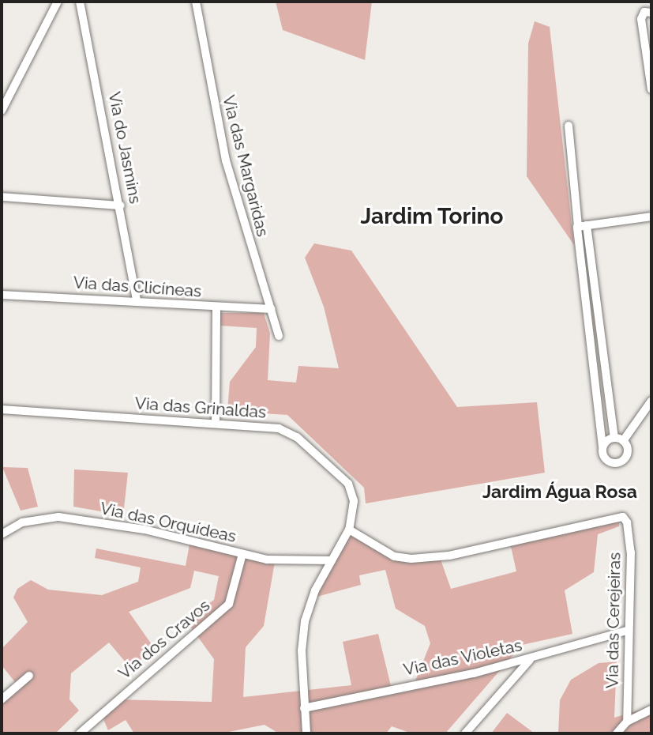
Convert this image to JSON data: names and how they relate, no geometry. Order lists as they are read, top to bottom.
{
  "streets": {
    "street": [
      "Via do Jasmins",
      "Via das Margaridas",
      "Via das Clicíneas",
      "Via das Grinaldas",
      "Via das Orquídeas",
      "Via das Cerejeiras",
      "Via dos Cravos",
      "Via das Violetas"
    ]
  },
  "crossings": [
    ["Via do Jasmins", "Via das Clicíneas"],
    ["Via das Margaridas", "Via das Clicíneas"],
    ["Via das Grinaldas", "Via das Orquídeas"],
    ["Via das Grinaldas", "Via das Cerejeiras"],
    ["Via das Grinaldas", "Via das Violetas"],
    ["Via das Orquídeas", "Via dos Cravos"],
    ["Via das Cerejeiras", "Via das Violetas"]
  ],
  "districts": ["Jardim Torino", "Jardim Água Rosa"]
}
